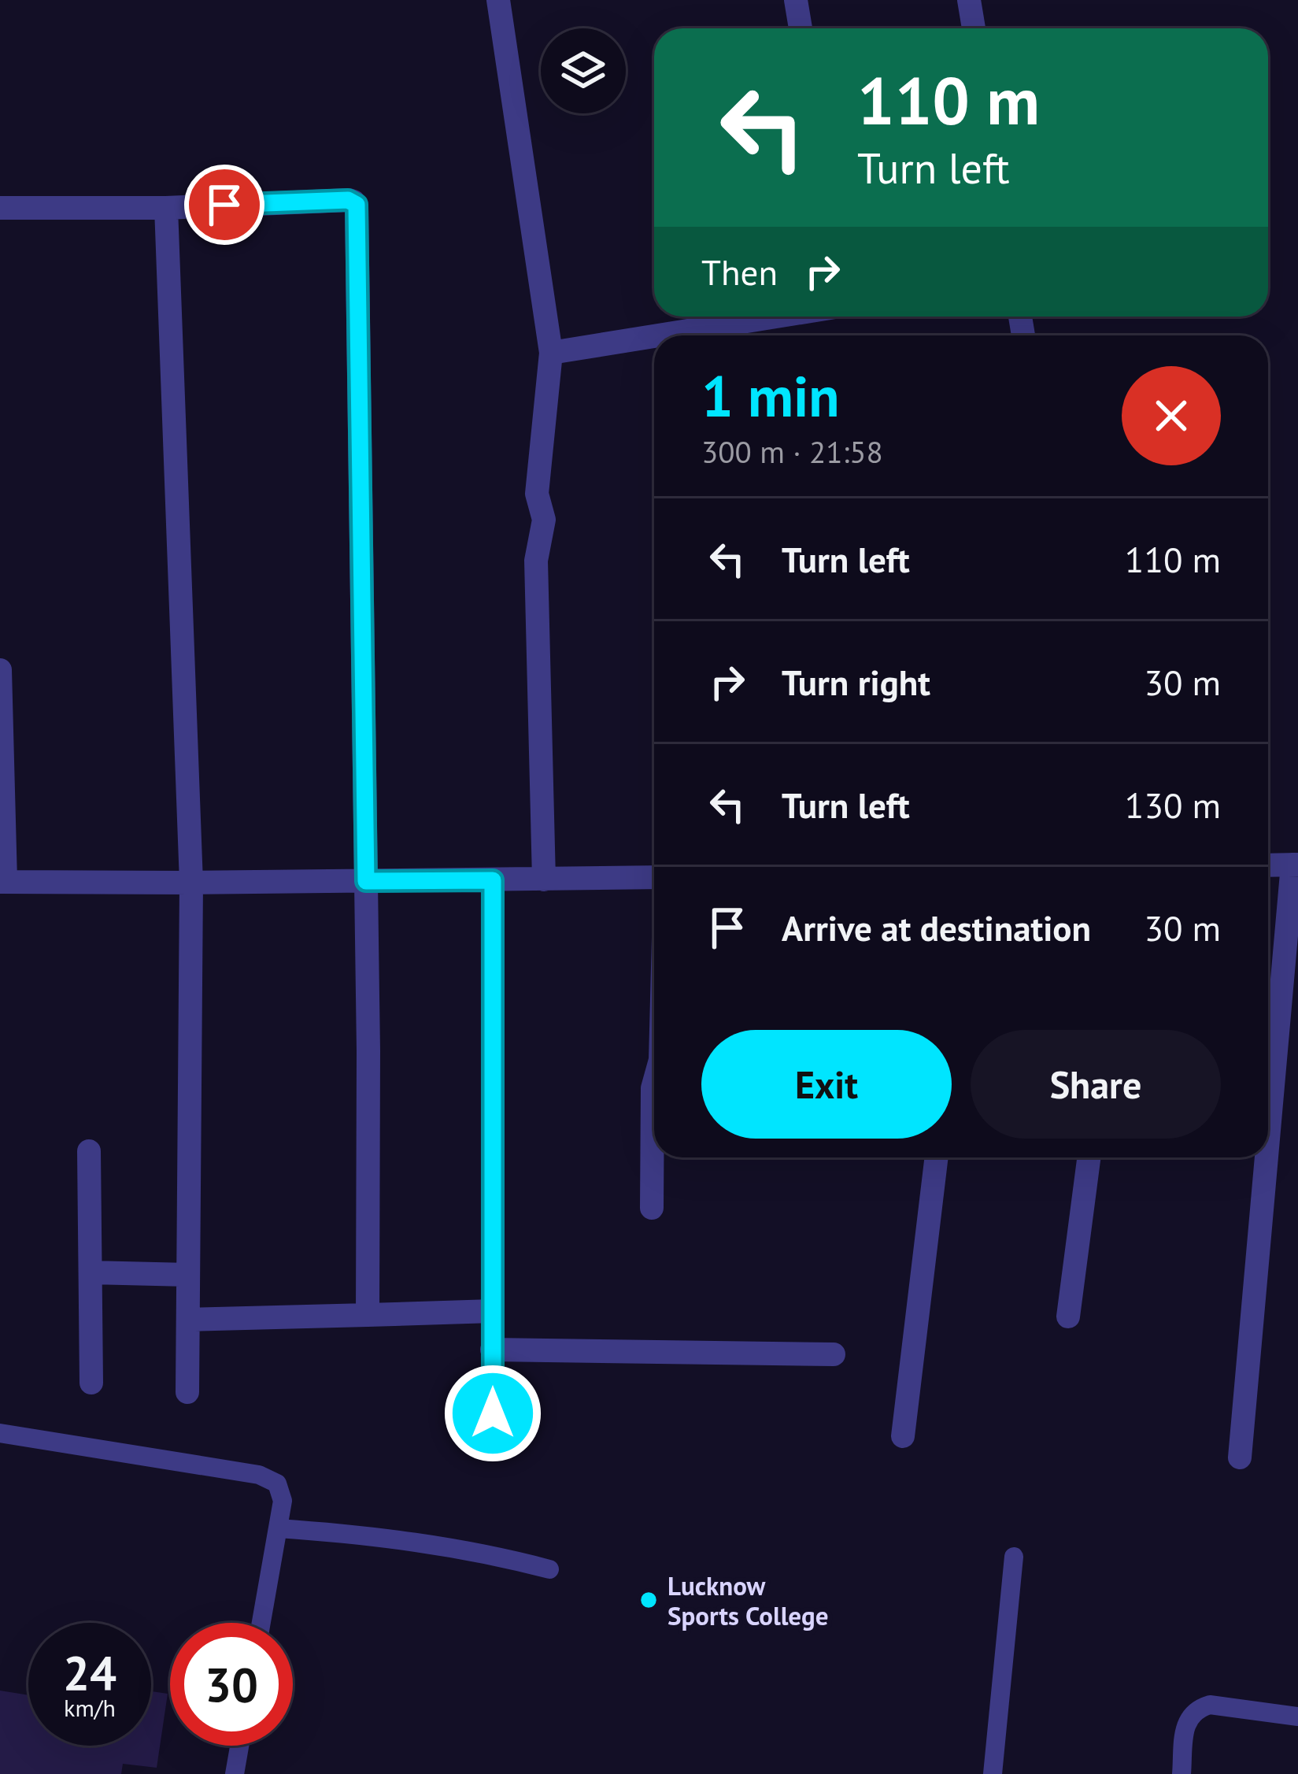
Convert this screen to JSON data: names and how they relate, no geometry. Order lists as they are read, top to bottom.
{
  "places": ["Lucknow Sports College"],
  "page": {
    "turn": ["110 m", "Turn left"],
    "then": "Then",
    "heading": ["1 min", "300 m · 21:58"],
    "list": [
      {
        "name": "Turn left",
        "value": "110 m"
      },
      {
        "name": "Turn right",
        "value": "30 m"
      },
      {
        "name": "Turn left",
        "value": "130 m"
      },
      {
        "name": "Arrive at destination",
        "value": "30 m"
      }
    ],
    "buttons": ["Exit", "Share"],
    "speed": "24 km/h",
    "limit": "30"
  }
}
